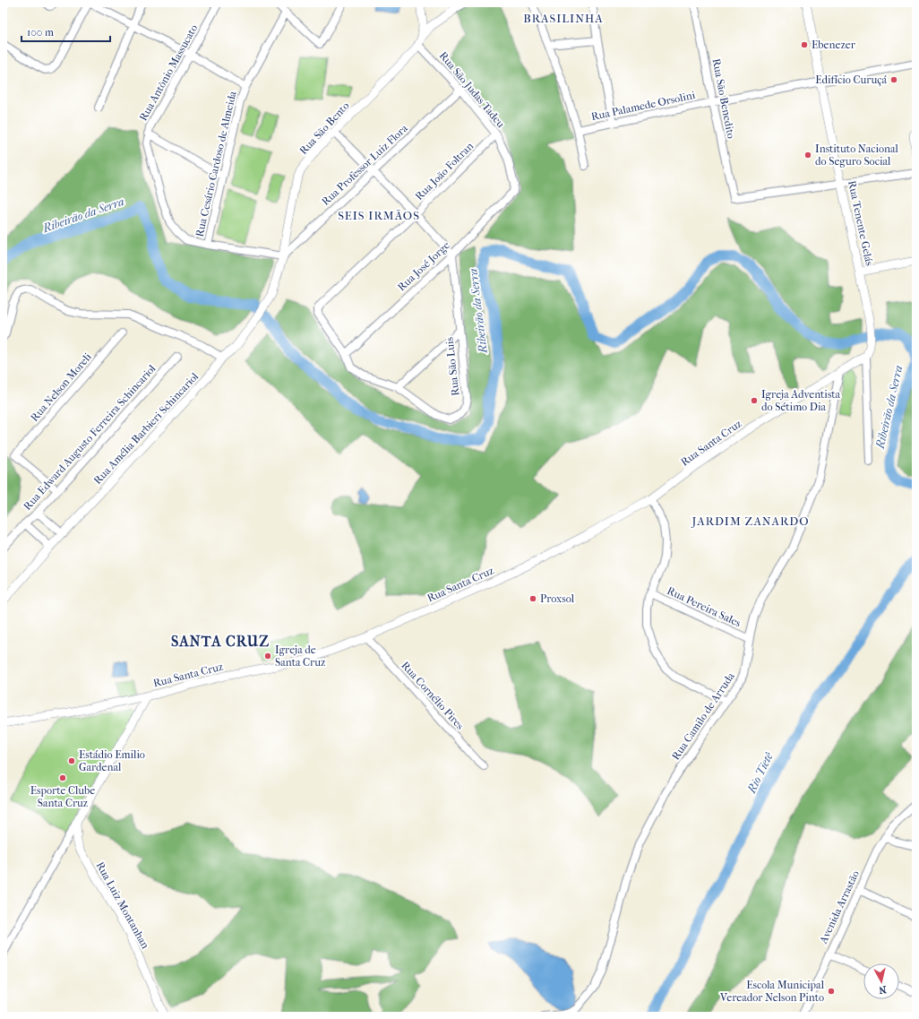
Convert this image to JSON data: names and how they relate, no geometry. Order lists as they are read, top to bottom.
{
  "streets": {
    "street": [
      "Rua Antônio Massucato",
      "Rua São Judas Tadeu",
      "Rua São Benedito",
      "Rua Palamede Orsolini",
      "Rua São Bento",
      "Rua Cesário Cardoso de Almeida",
      "Rua Professor Luiz Flora",
      "Rua João Foltran",
      "Rua Tenente Gelás",
      "Rua José Jorge",
      "Rua São Luis",
      "Rua Nelson Moreli",
      "Rua Amélia Barbieri Schincariol",
      "Rua Edward Augusto Ferreira Schincariol",
      "Rua Santa Cruz",
      "Rua Pereira Sales",
      "Rua Cornélio Pires",
      "Rua Camilo de Arruda",
      "Rua Luiz Montanhan",
      "Avenida Arrastão"
    ]
  },
  "crossings": [
    ["Rua São Judas Tadeu", "Rua São Bento"],
    ["Rua São Judas Tadeu", "Rua Professor Luiz Flora"],
    ["Rua São Judas Tadeu", "Rua João Foltran"],
    ["Rua São Judas Tadeu", "Rua José Jorge"],
    ["Rua São Benedito", "Rua Palamede Orsolini"],
    ["Rua São Benedito", "Rua Tenente Gelás"],
    ["Rua Palamede Orsolini", "Rua Tenente Gelás"],
    ["Rua São Bento", "Rua Professor Luiz Flora"],
    ["Rua São Bento", "Rua Amélia Barbieri Schincariol"],
    ["Rua Professor Luiz Flora", "Rua Amélia Barbieri Schincariol"],
    ["Rua João Foltran", "Rua São Luis"],
    ["Rua Tenente Gelás", "Rua Santa Cruz"],
    ["Rua José Jorge", "Rua São Luis"],
    ["Rua Nelson Moreli", "Rua Edward Augusto Ferreira Schincariol"],
    ["Rua Santa Cruz", "Rua Cornélio Pires"],
    ["Rua Santa Cruz", "Rua Camilo de Arruda"],
    ["Rua Pereira Sales", "Rua Camilo de Arruda"]
  ],
  "districts": [
    "BRASILINHA",
    "SEIS IRMÃOS",
    "JARDIM ZANARDO",
    "SANTA CRUZ"
  ],
  "water": ["Ribeirão da Serra", "Rio Tietê"],
  "places": [
    "Ebenezer",
    "Edifício Curuçá",
    "Instituto Nacional do Seguro Social",
    "Igreja Adventista do Sétimo Dia",
    "Proxsol",
    "Igreja de Santa Cruz",
    "Estádio Emilio Gardenal",
    "Esporte Clube Santa Cruz",
    "Escola Municipal Vereador Nelson Pinto"
  ],
  "scale_bar": "100 m",
  "north": "bottom"
}
